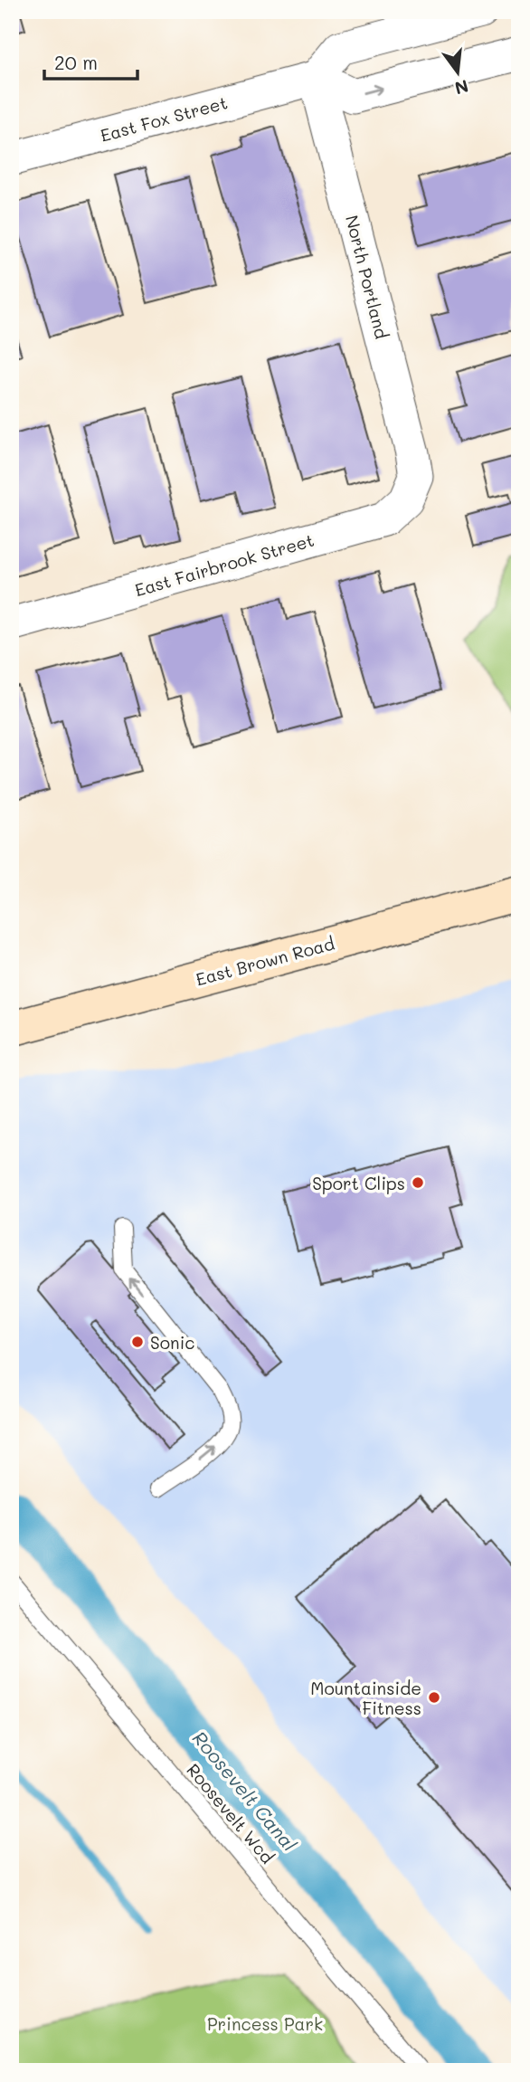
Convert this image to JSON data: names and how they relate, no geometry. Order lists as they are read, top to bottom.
{
  "streets": {
    "main road": ["East Brown Road"],
    "street": ["East Fox Street", "North Portland", "East Fairbrook Street"],
    "lane": ["Roosevelt Wcd"]
  },
  "crossings": [
    ["East Fox Street", "North Portland"],
    ["North Portland", "East Fairbrook Street"]
  ],
  "water": ["Roosevelt Canal"],
  "parks": ["Princess Park"],
  "places": ["Sport Clips", "Sonic", "Mountainside Fitness"],
  "scale_bar": "20 m",
  "north": "bottom"
}
